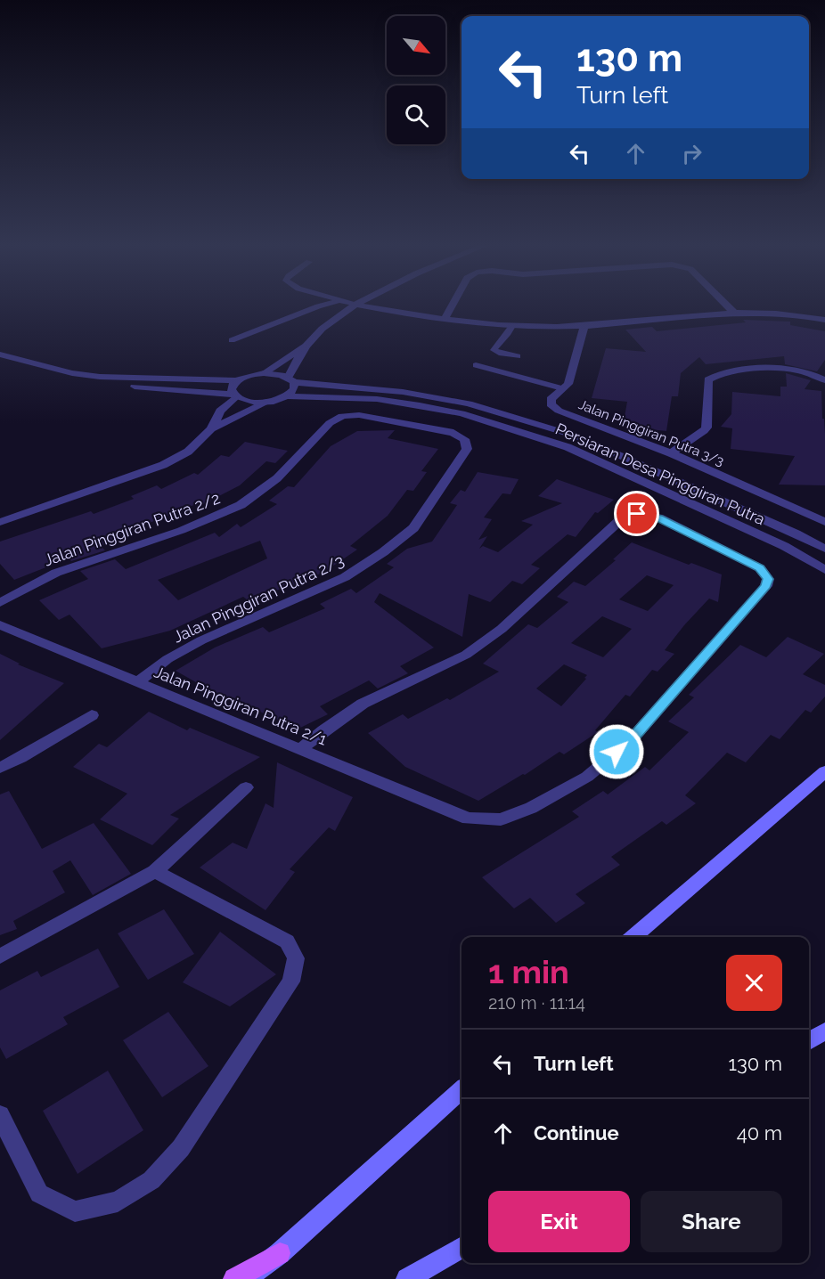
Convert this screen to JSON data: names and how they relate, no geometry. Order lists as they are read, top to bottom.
{
  "streets": {
    "street": [
      "Jalan Pinggiran Putra 3/3",
      "Persiaran Desa Pinggiran Putra",
      "Jalan Pinggiran Putra 2/2",
      "Jalan Pinggiran Putra 2/3",
      "Jalan Pinggiran Putra 2/1"
    ]
  },
  "crossings": [
    ["Jalan Pinggiran Putra 2/2", "Jalan Pinggiran Putra 2/3"],
    ["Jalan Pinggiran Putra 2/3", "Jalan Pinggiran Putra 2/1"]
  ],
  "north": "bottom right",
  "page": {
    "turn": ["130 m", "Turn left"],
    "heading": ["1 min", "210 m · 11:14"],
    "list": [
      {
        "name": "Turn left",
        "value": "130 m"
      },
      {
        "name": "Continue",
        "value": "40 m"
      }
    ],
    "buttons": ["Exit", "Share"]
  }
}
